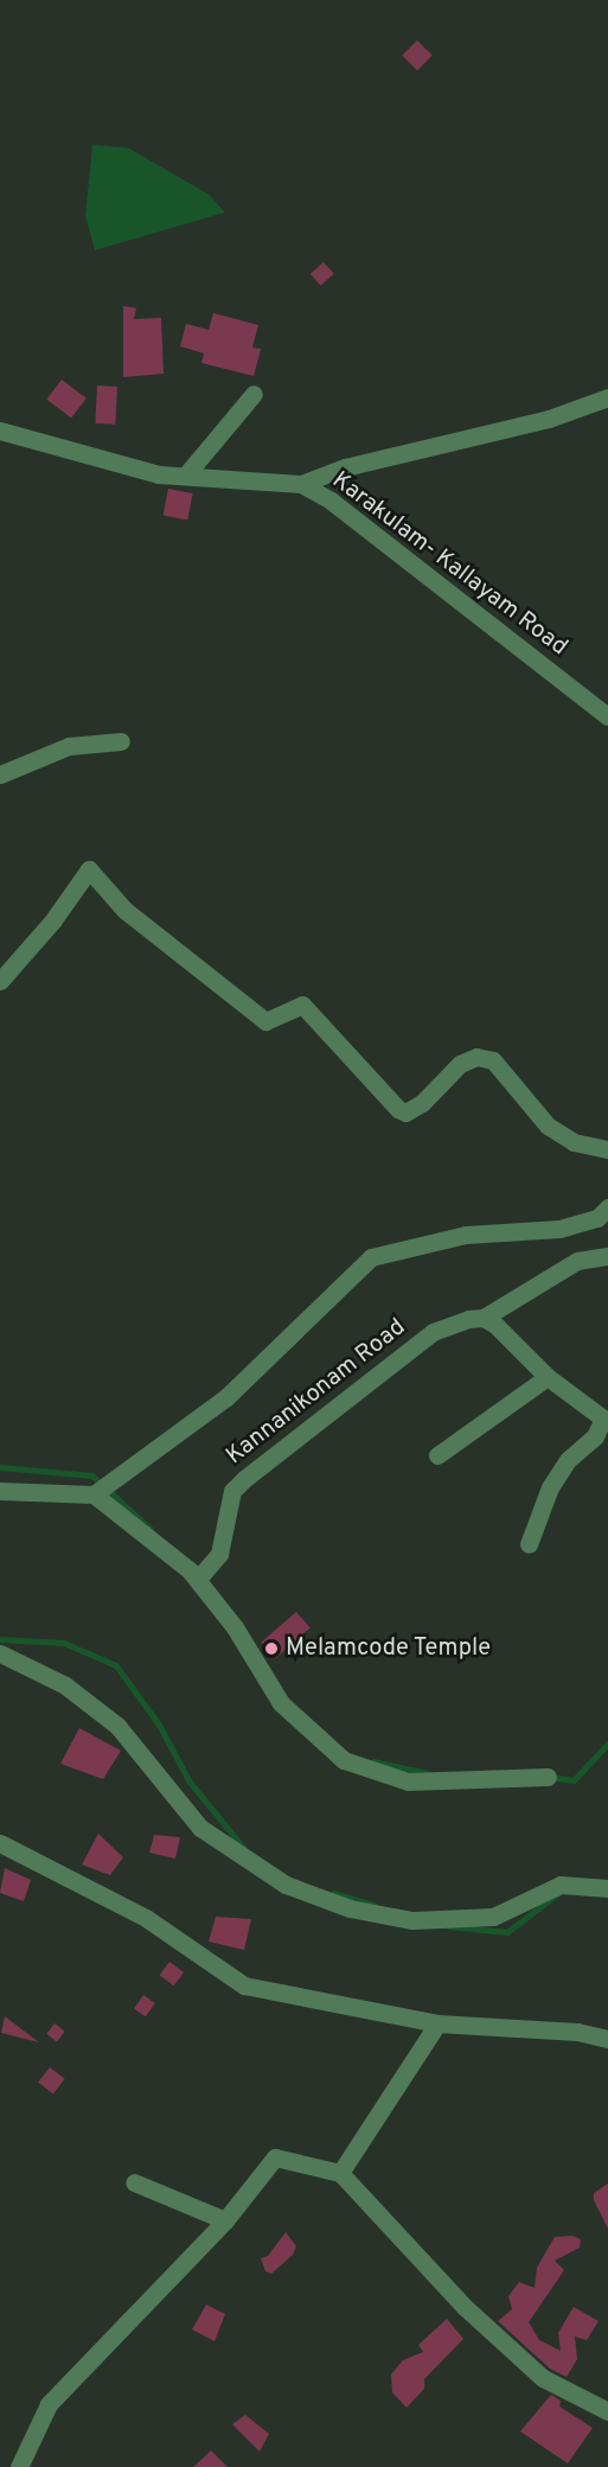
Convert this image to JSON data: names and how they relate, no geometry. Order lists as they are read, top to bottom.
{
  "streets": {
    "street": ["Karakulam- Kallayam Road", "Kannanikonam Road"]
  },
  "places": ["Melamcode Temple"]
}
